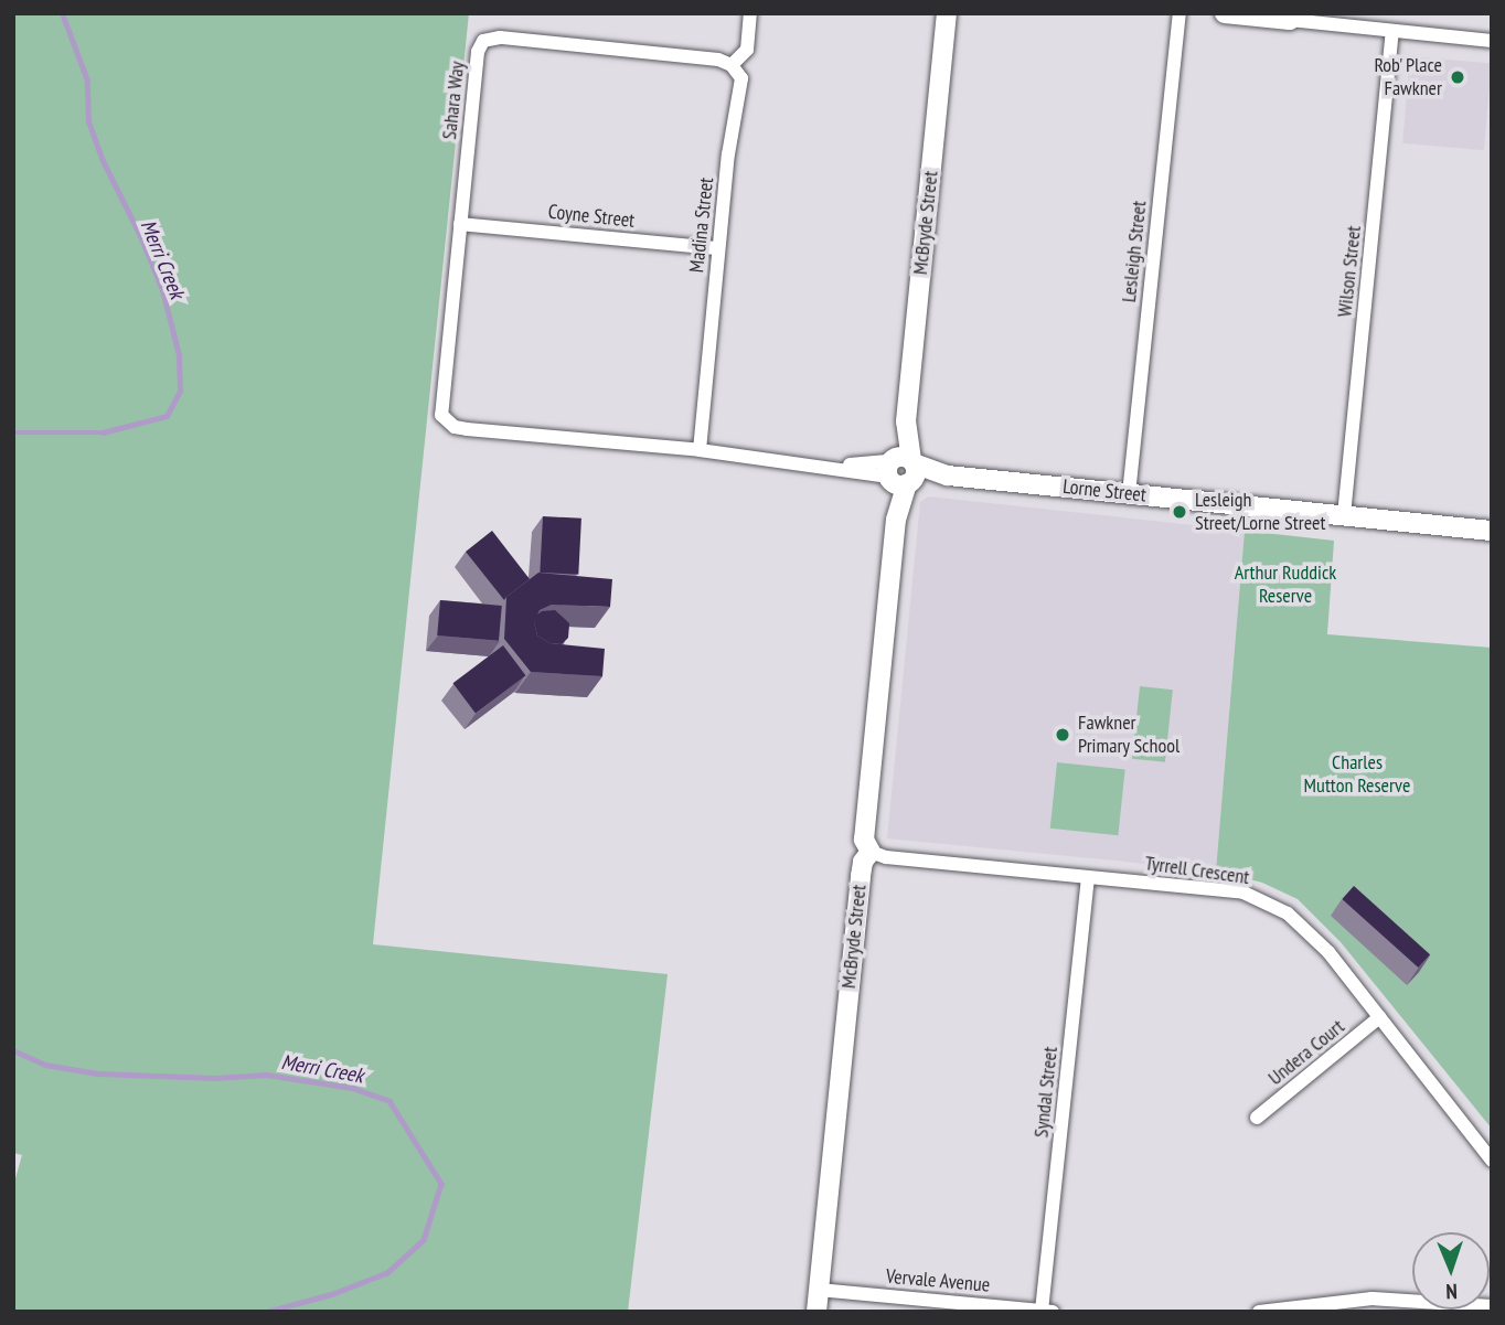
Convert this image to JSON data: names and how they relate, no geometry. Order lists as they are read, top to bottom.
{
  "streets": {
    "street": [
      "Sahara Way",
      "Coyne Street",
      "McBryde Street",
      "Madina Street",
      "Lesleigh Street",
      "Wilson Street",
      "Lorne Street",
      "Tyrrell Crescent",
      "Undera Court",
      "Syndal Street",
      "Vervale Avenue"
    ]
  },
  "crossings": [
    ["Sahara Way", "Coyne Street"],
    ["Sahara Way", "Madina Street"],
    ["Sahara Way", "Lorne Street"],
    ["Coyne Street", "Madina Street"],
    ["McBryde Street", "Lorne Street"],
    ["McBryde Street", "Tyrrell Crescent"],
    ["McBryde Street", "Vervale Avenue"],
    ["Madina Street", "Lorne Street"],
    ["Lesleigh Street", "Lorne Street"],
    ["Wilson Street", "Lorne Street"],
    ["Tyrrell Crescent", "Undera Court"],
    ["Tyrrell Crescent", "Syndal Street"],
    ["Syndal Street", "Vervale Avenue"]
  ],
  "water": ["Merri Creek"],
  "parks": ["Arthur Ruddick Reserve", "Charles Mutton Reserve"],
  "places": ["Rob' Place Fawkner", "Lesleigh Street/Lorne Street", "Fawkner Primary School"],
  "north": "bottom"
}
